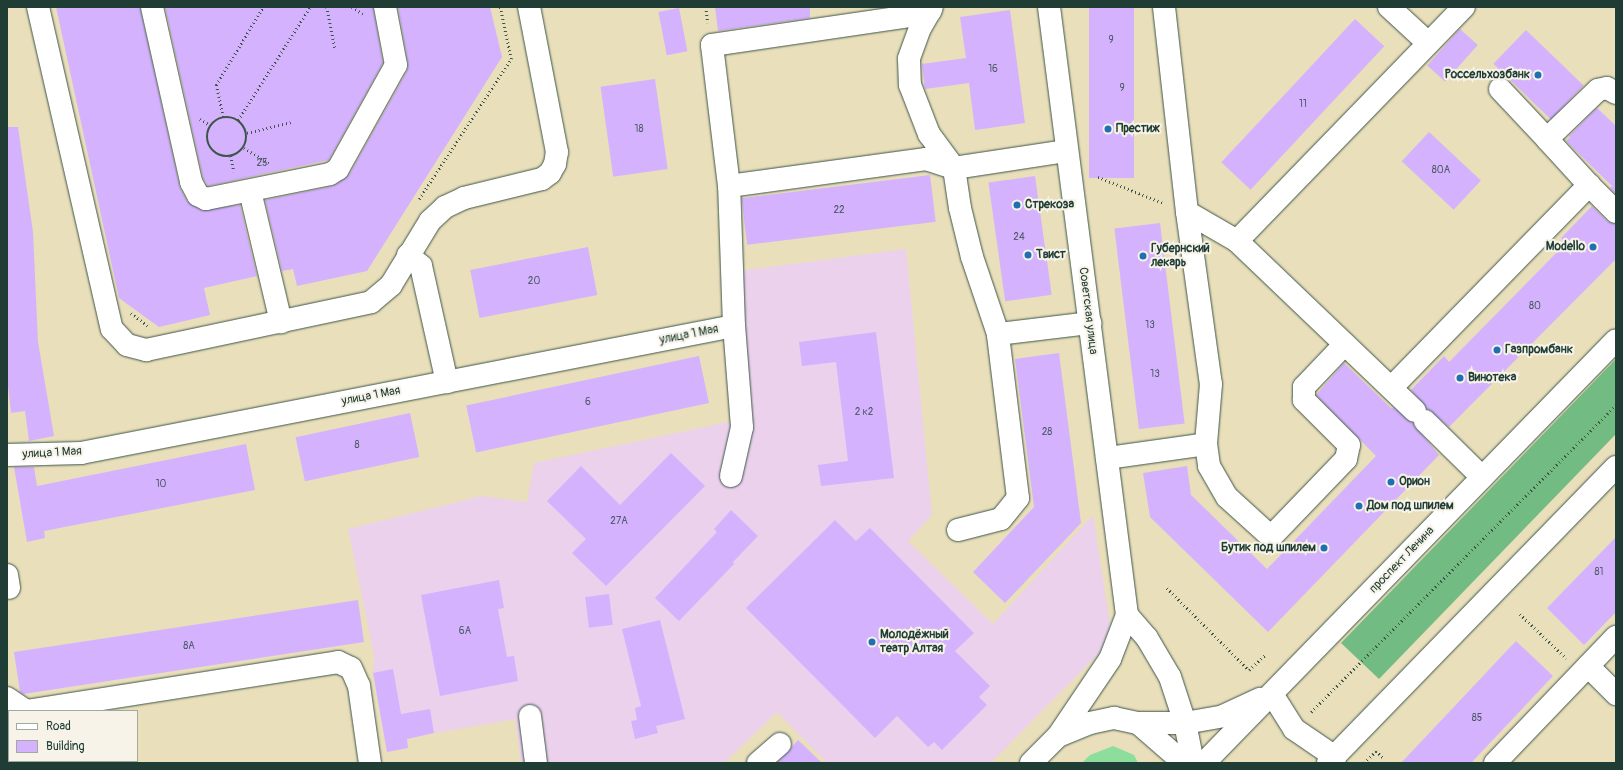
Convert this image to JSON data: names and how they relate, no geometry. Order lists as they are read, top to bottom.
{
  "streets": {
    "street": ["Советская улица", "улица 1 Мая", "проспект Ленина"]
  },
  "places": [
    "Россельхозбанк",
    "Престиж",
    "Стрекоза",
    "Modello",
    "Твист",
    "Губернский лекарь",
    "Газпромбанк",
    "Винотека",
    "Орион",
    "Дом под шпилем",
    "Бутик под шпилем",
    "Молодёжный театр Алтая"
  ],
  "house_numbers": [
    "9",
    "16",
    "9",
    "11",
    "18",
    "25",
    "80А",
    "22",
    "24",
    "20",
    "80",
    "13",
    "13",
    "6",
    "2 к2",
    "28",
    "8",
    "10",
    "27А",
    "81",
    "6А",
    "8А",
    "85"
  ],
  "legend": ["Road", "Building"]
}
